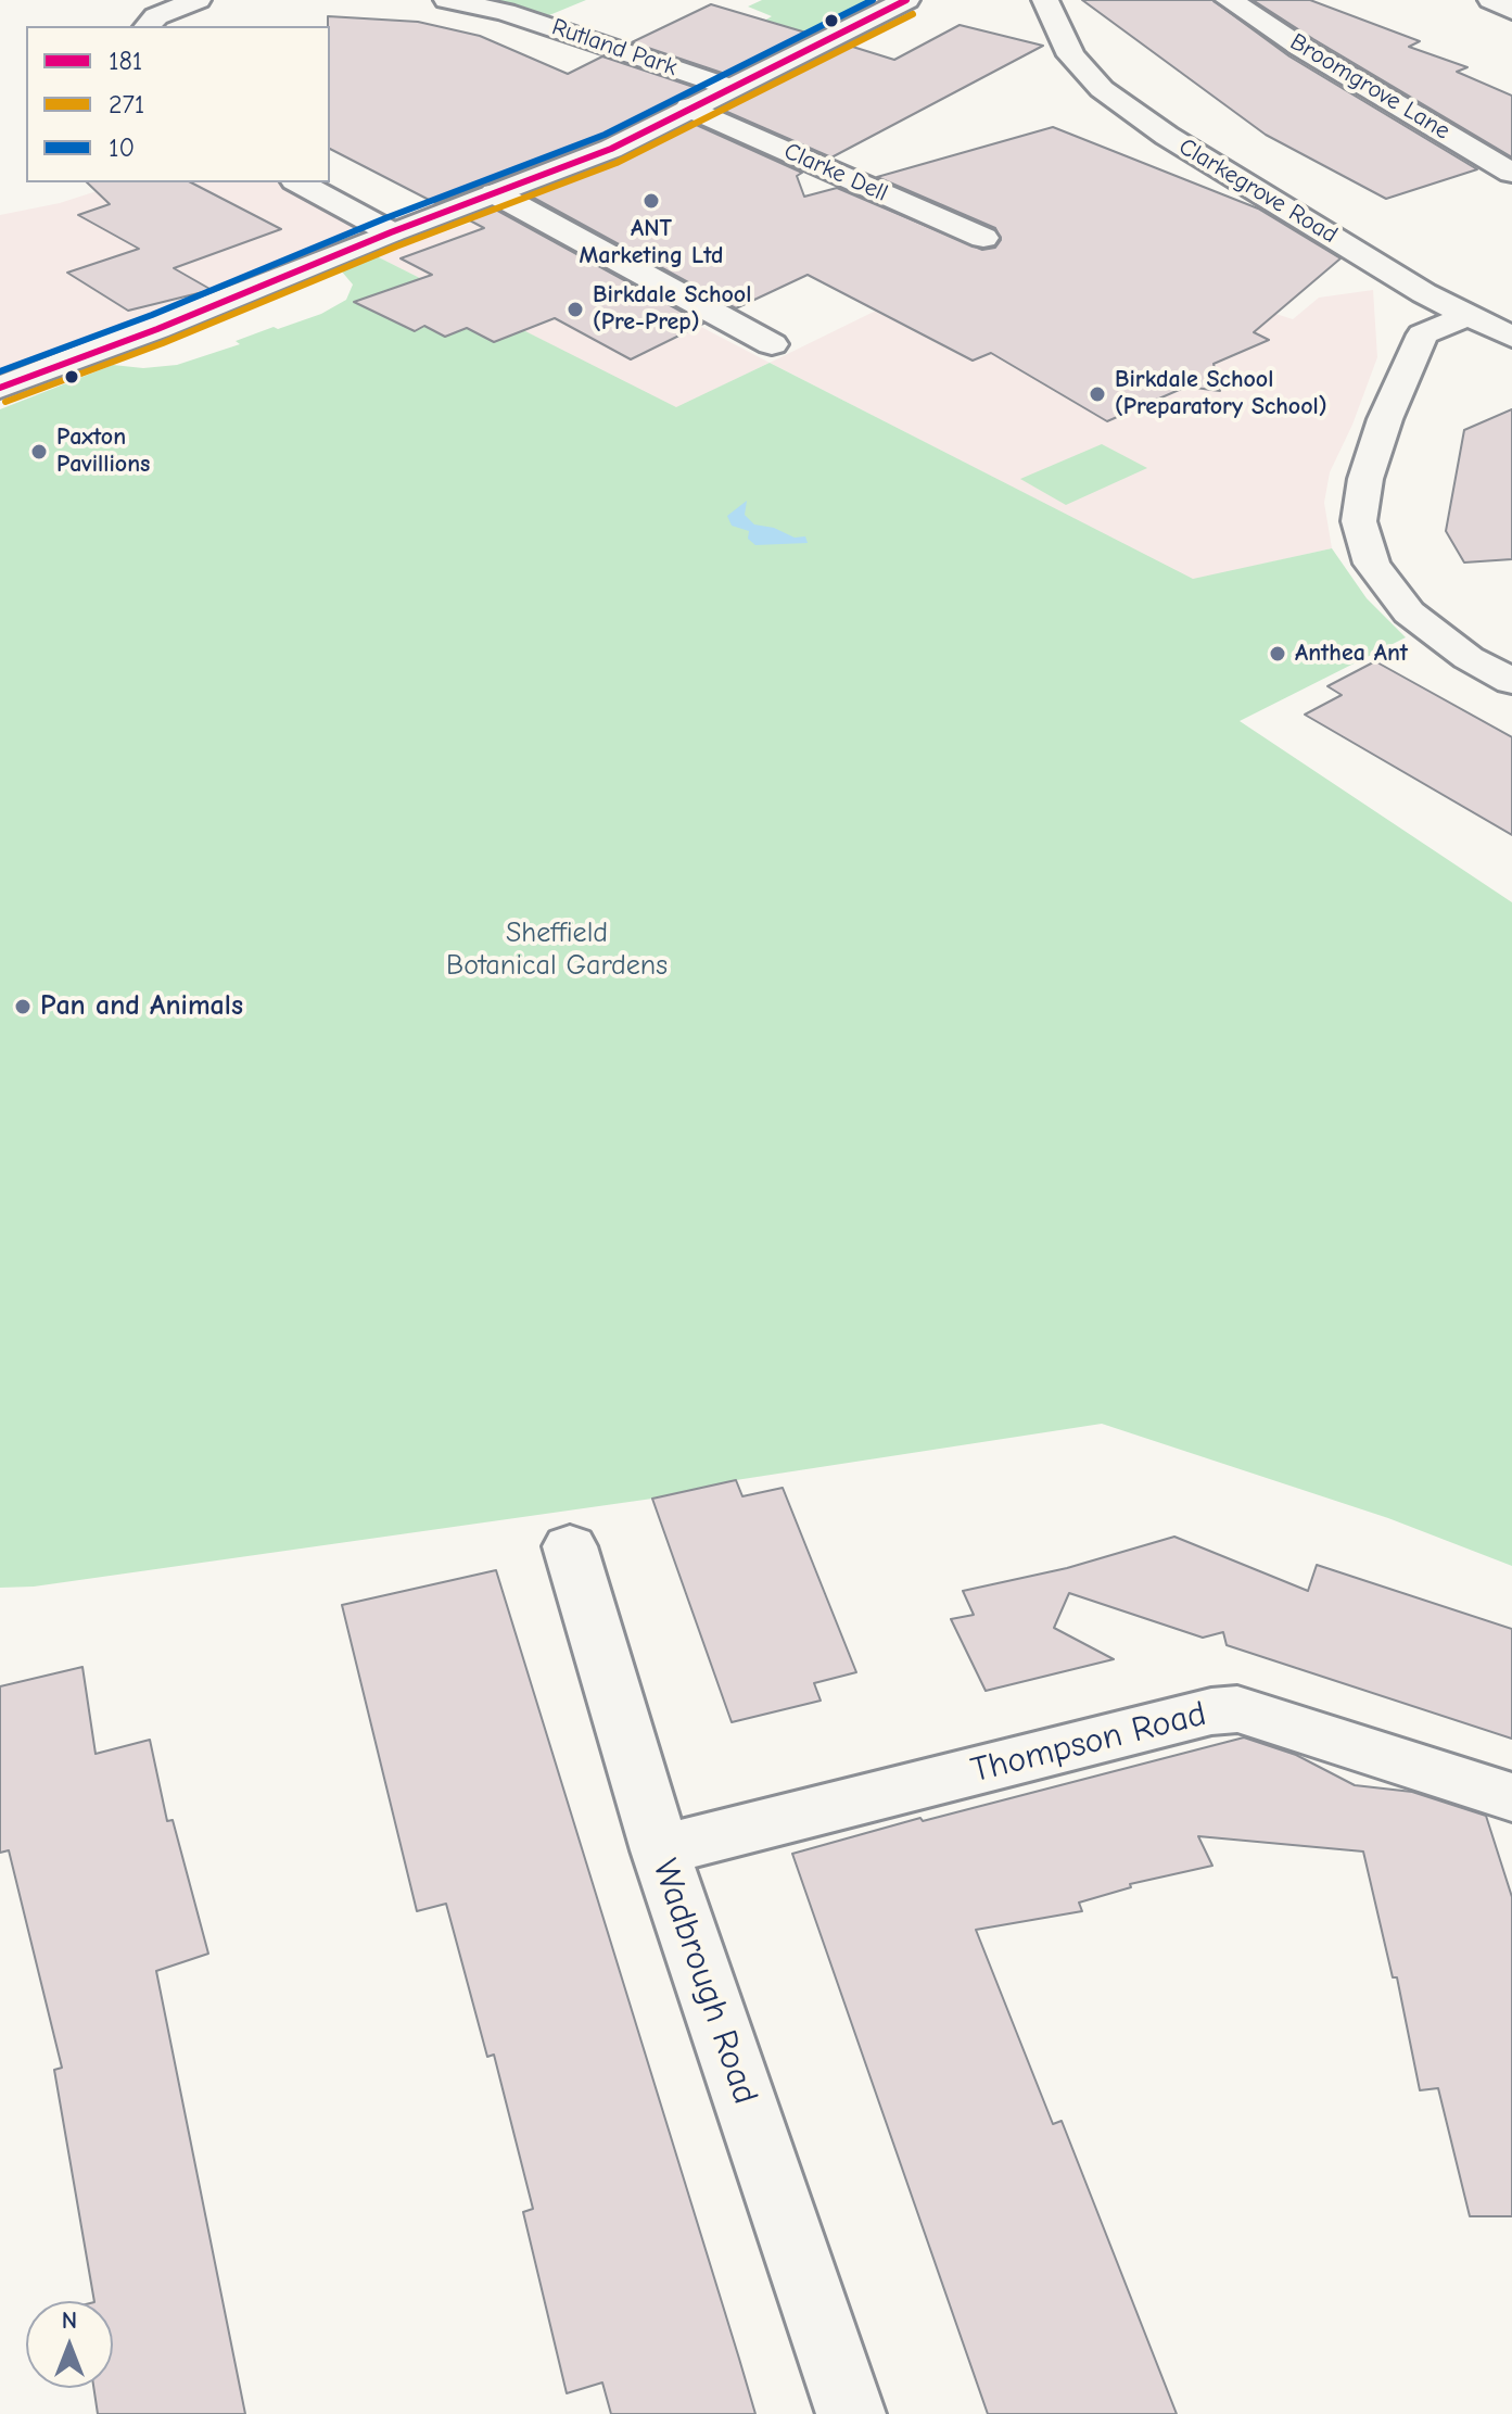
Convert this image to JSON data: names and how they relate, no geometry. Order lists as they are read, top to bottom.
{
  "streets": {
    "street": [
      "Rutland Park",
      "Broomgrove Lane",
      "Clarke Dell",
      "Clarkegrove Road",
      "Thompson Road",
      "Wadbrough Road"
    ]
  },
  "crossings": [
    ["Thompson Road", "Wadbrough Road"]
  ],
  "parks": ["Sheffield Botanical Gardens"],
  "places": [
    "ANT Marketing Ltd",
    "Birkdale School (Pre-Prep)",
    "Birkdale School (Preparatory School)",
    "Paxton Pavillions",
    "Anthea Ant",
    "Pan and Animals"
  ],
  "lines": ["transit line 181", "transit line 10", "transit line 271"],
  "legend": ["181", "271", "10"],
  "north": "top"
}
